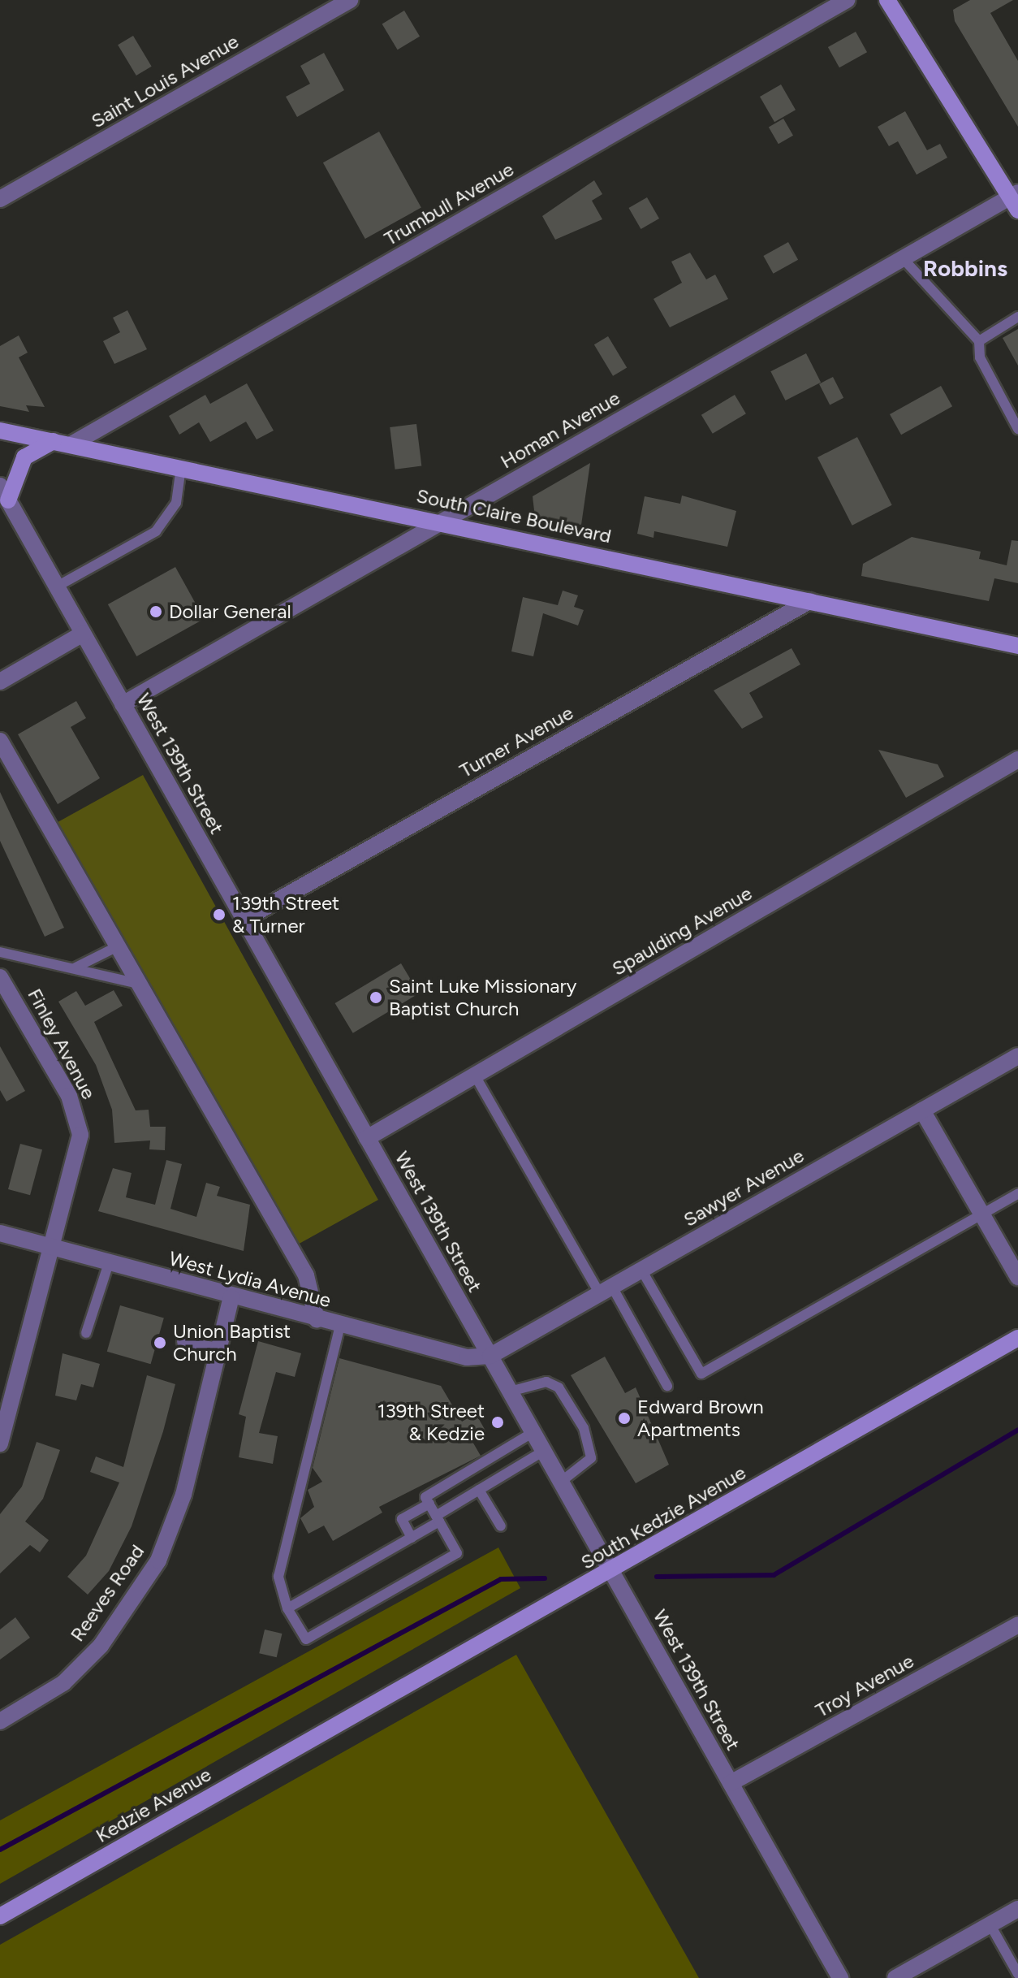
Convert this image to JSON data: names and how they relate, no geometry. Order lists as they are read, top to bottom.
{
  "streets": {
    "main road": ["South Claire Boulevard", "South Kedzie Avenue", "Kedzie Avenue"],
    "street": [
      "Saint Louis Avenue",
      "Trumbull Avenue",
      "Homan Avenue",
      "Turner Avenue",
      "West 139th Street",
      "Spaulding Avenue",
      "Finley Avenue",
      "Sawyer Avenue",
      "West Lydia Avenue",
      "Reeves Road",
      "Troy Avenue"
    ]
  },
  "crossings": [
    ["Trumbull Avenue", "South Claire Boulevard"],
    ["Homan Avenue", "South Claire Boulevard"],
    ["Homan Avenue", "West 139th Street"],
    ["South Claire Boulevard", "Turner Avenue"],
    ["Turner Avenue", "West 139th Street"],
    ["West 139th Street", "Spaulding Avenue"],
    ["West 139th Street", "Sawyer Avenue"],
    ["West 139th Street", "West Lydia Avenue"],
    ["West 139th Street", "South Kedzie Avenue"],
    ["West 139th Street", "Troy Avenue"],
    ["Finley Avenue", "West Lydia Avenue"],
    ["Sawyer Avenue", "West Lydia Avenue"],
    ["West Lydia Avenue", "Reeves Road"],
    ["South Kedzie Avenue", "Kedzie Avenue"]
  ],
  "districts": ["Robbins"],
  "places": [
    "Dollar General",
    "139th Street & Turner",
    "Saint Luke Missionary Baptist Church",
    "Union Baptist Church",
    "Edward Brown Apartments",
    "139th Street & Kedzie"
  ]
}
